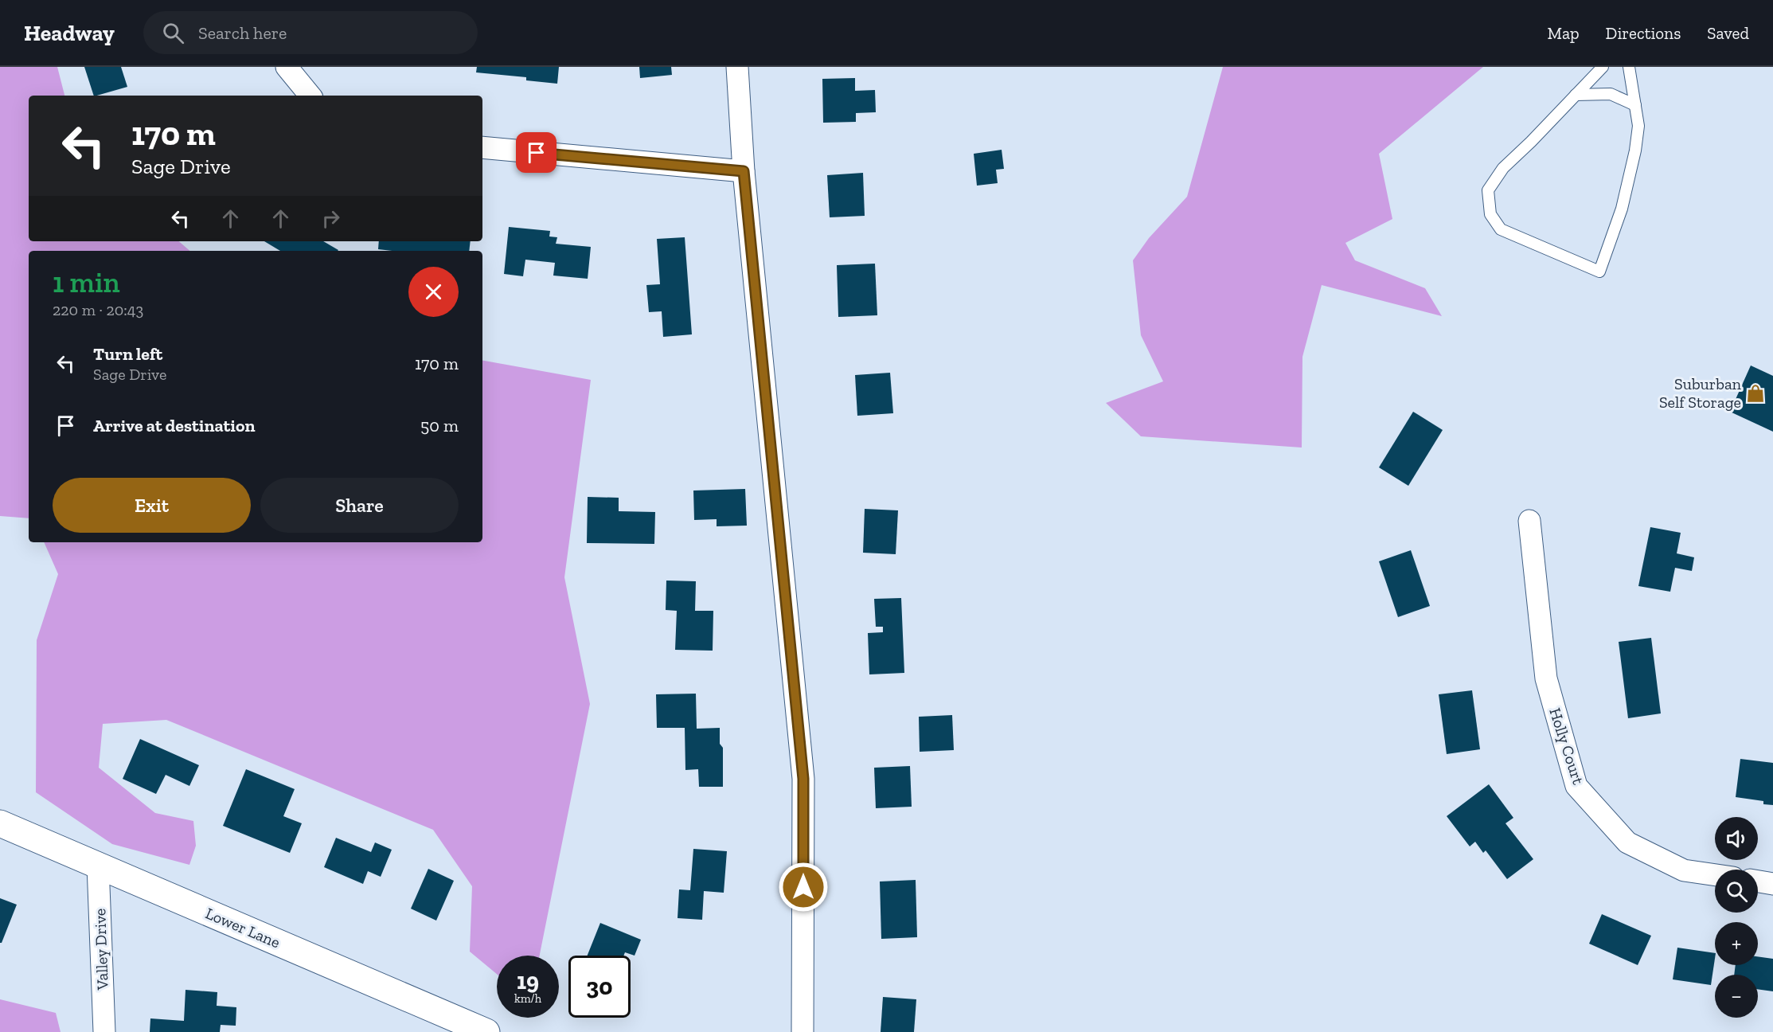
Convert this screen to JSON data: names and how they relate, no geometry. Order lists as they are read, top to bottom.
{
  "streets": {
    "street": ["Holly Court", "Lower Lane", "Valley Drive"]
  },
  "crossings": [
    ["Lower Lane", "Valley Drive"]
  ],
  "places": {
    "shop": ["Suburban Self Storage"]
  },
  "page": {
    "header": "Headway",
    "search": "Search here",
    "nav": ["Map", "Directions", "Saved"],
    "turn": ["170 m", "Sage Drive"],
    "heading": ["1 min", "220 m · 20:43"],
    "list": [
      {
        "name": "Turn left",
        "note": "Sage Drive",
        "value": "170 m"
      },
      {
        "name": "Arrive at destination",
        "value": "50 m"
      }
    ],
    "buttons": ["Exit", "Share"],
    "map_buttons": ["+", "−"],
    "speed": "19 km/h",
    "limit": "30"
  }
}
